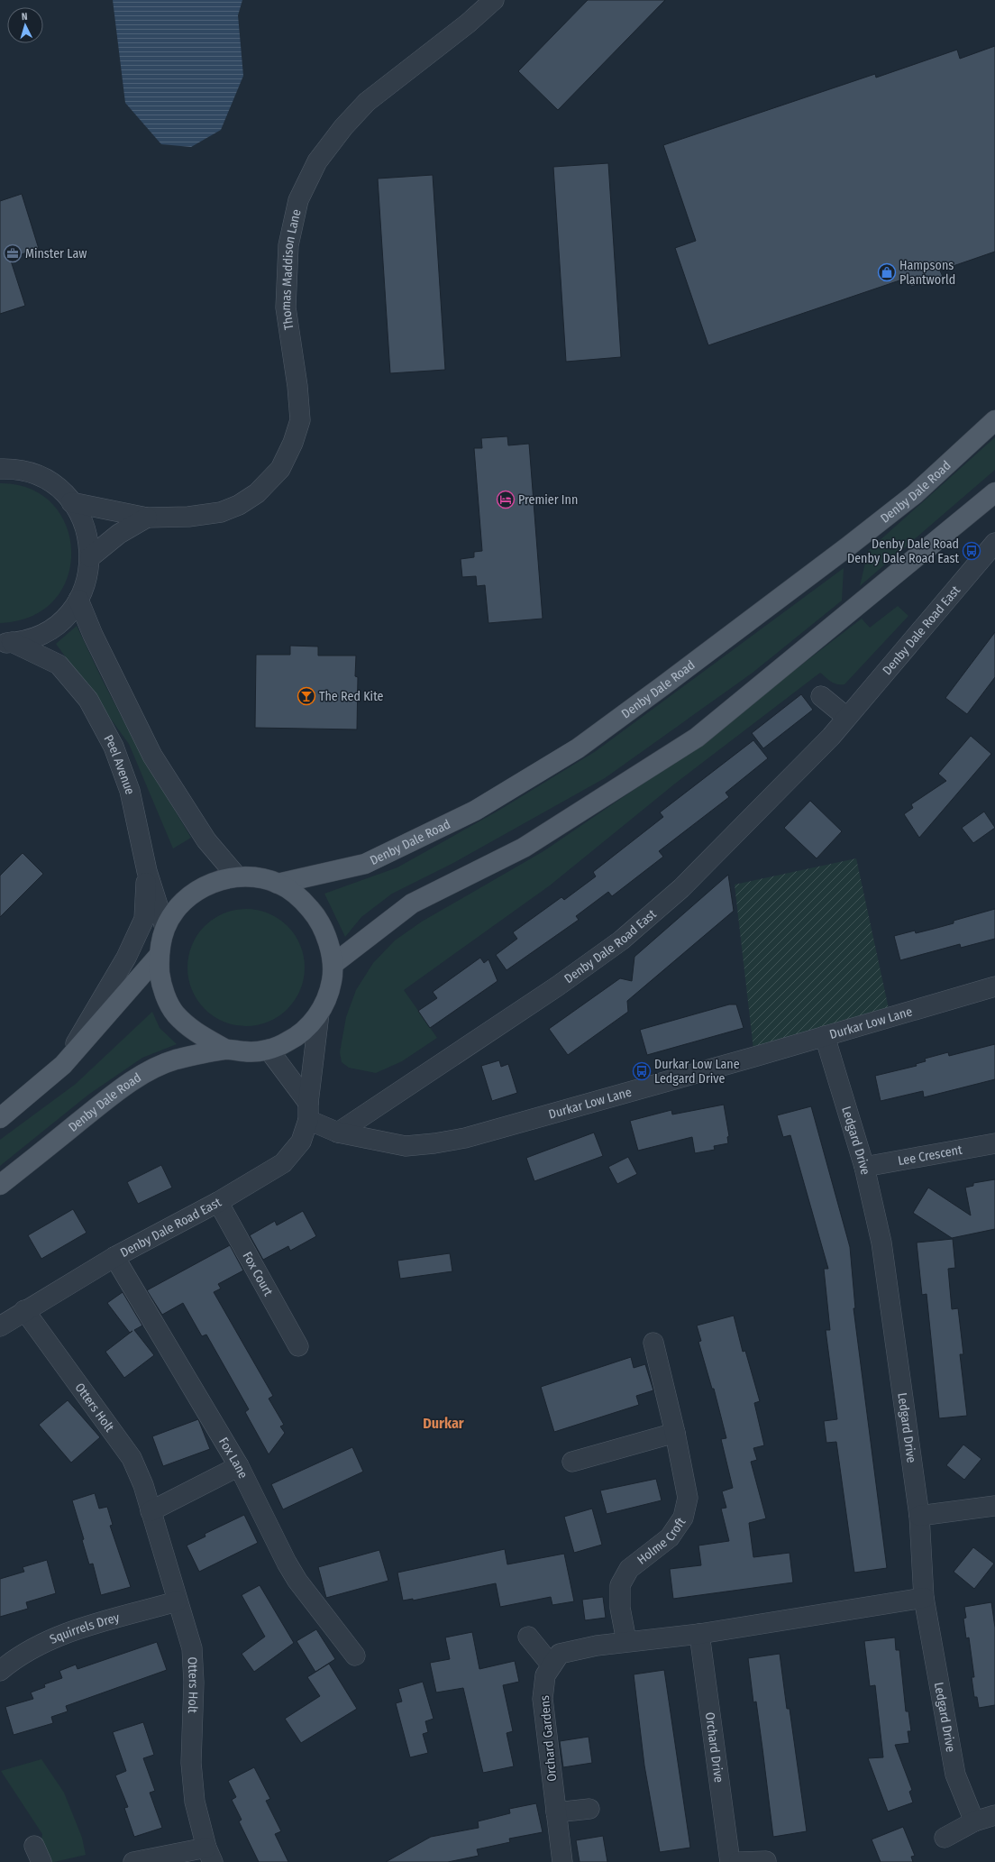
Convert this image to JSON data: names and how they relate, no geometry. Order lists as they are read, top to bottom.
{
  "streets": {
    "main road": ["Denby Dale Road"],
    "street": [
      "Thomas Maddison Lane",
      "Denby Dale Road East",
      "Peel Avenue",
      "Durkar Low Lane",
      "Ledgard Drive",
      "Lee Crescent",
      "Fox Court",
      "Otters Holt",
      "Fox Lane",
      "Holme Croft",
      "Squirrels Drey",
      "Orchard Gardens",
      "Orchard Drive"
    ]
  },
  "crossings": [
    ["Denby Dale Road", "Denby Dale Road East"],
    ["Denby Dale Road", "Peel Avenue"],
    ["Denby Dale Road East", "Durkar Low Lane"],
    ["Denby Dale Road East", "Fox Court"],
    ["Denby Dale Road East", "Otters Holt"],
    ["Denby Dale Road East", "Fox Lane"],
    ["Durkar Low Lane", "Ledgard Drive"],
    ["Ledgard Drive", "Lee Crescent"],
    ["Otters Holt", "Squirrels Drey"],
    ["Holme Croft", "Orchard Gardens"]
  ],
  "districts": ["Durkar"],
  "places": {
    "office": ["Minster Law"],
    "shop": ["Hampsons Plantworld"],
    "hotel": ["Premier Inn"],
    "bus stop": ["Denby Dale Road Denby Dale Road East", "Durkar Low Lane Ledgard Drive"],
    "bar": ["The Red Kite"]
  },
  "north": "top"
}
